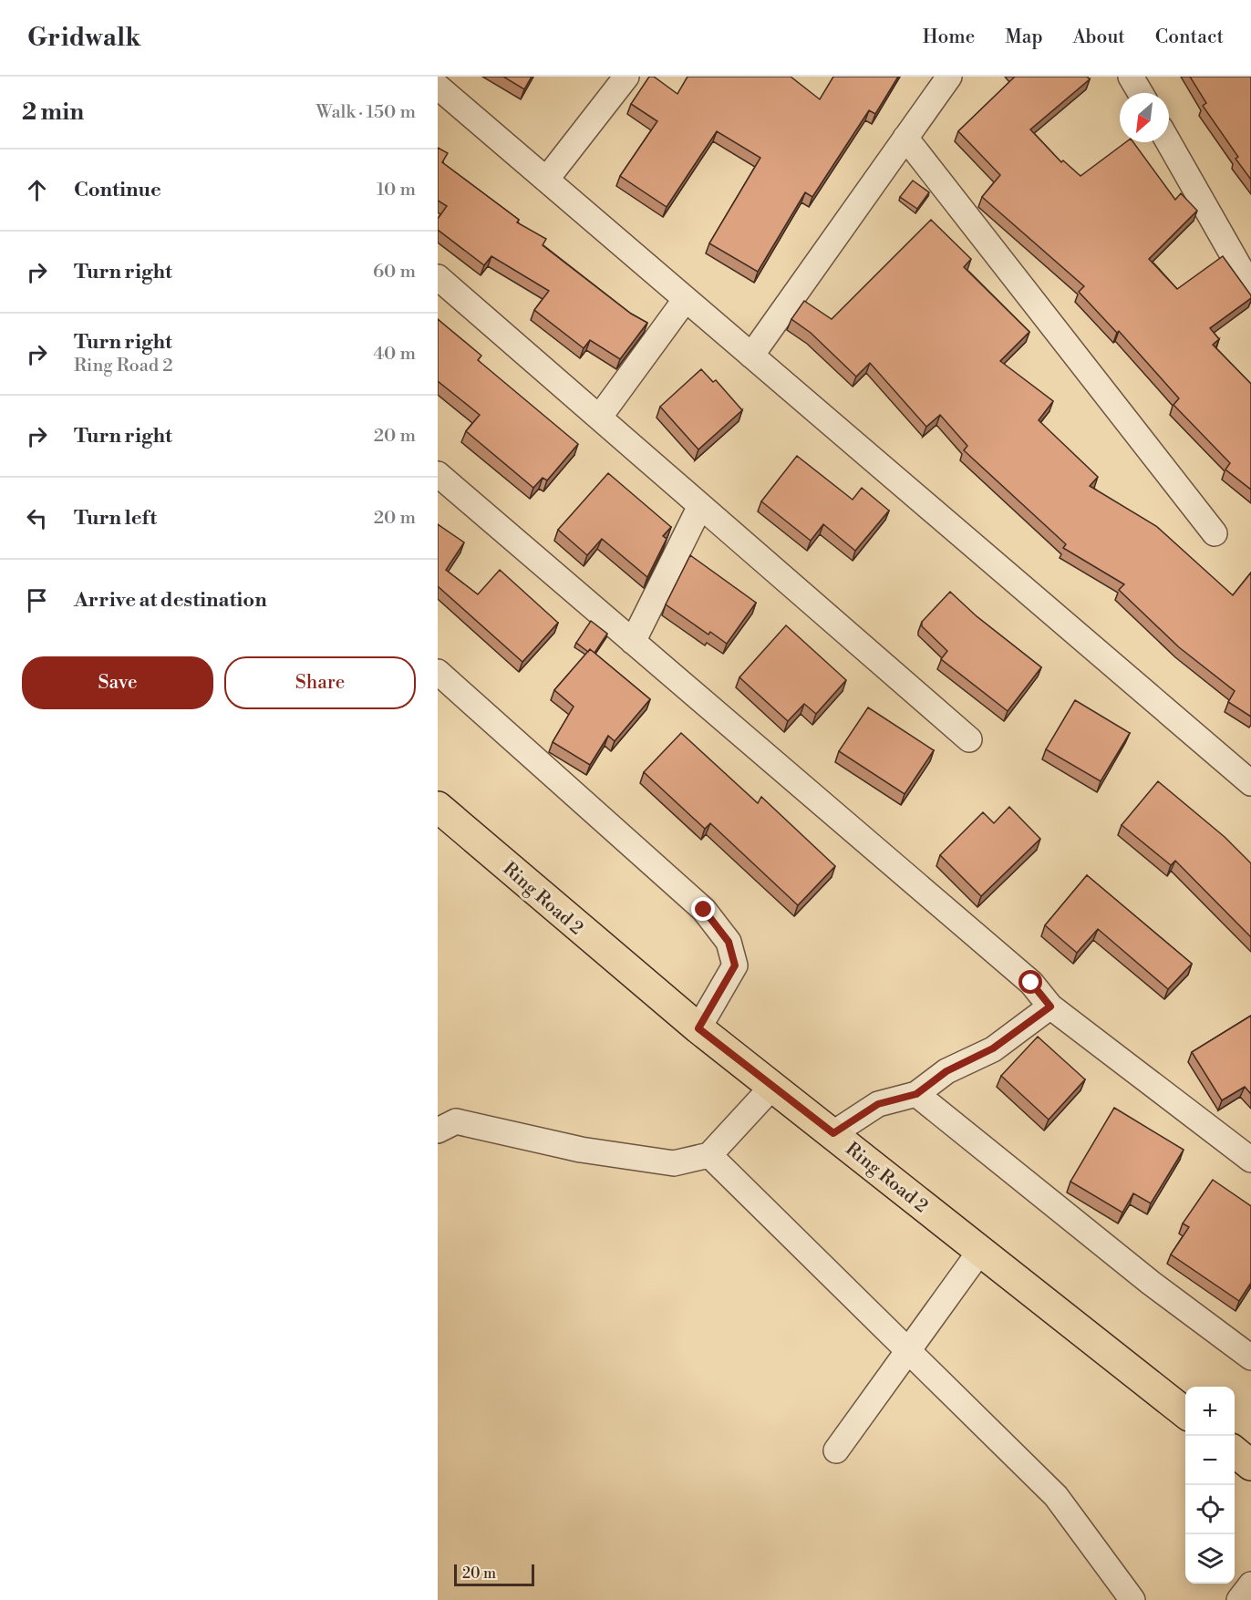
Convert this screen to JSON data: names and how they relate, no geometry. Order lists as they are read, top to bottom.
{
  "streets": {
    "main road": ["Ring Road 2"]
  },
  "scale_bar": "20 m",
  "north": "bottom left",
  "page": {
    "header": "Gridwalk",
    "nav": [
      "Home",
      "Map",
      "About",
      "Contact"
    ],
    "heading": ["2 min", "Walk · 150 m"],
    "list": [
      ["Continue", "10 m"],
      ["Turn right", "60 m"],
      ["Turn right", "Ring Road 2", "40 m"],
      ["Turn right", "20 m"],
      ["Turn left", "20 m"],
      "Arrive at destination"
    ],
    "buttons": ["Save", "Share"],
    "map_buttons": ["+", "−"],
    "scale": "20 m"
  }
}
